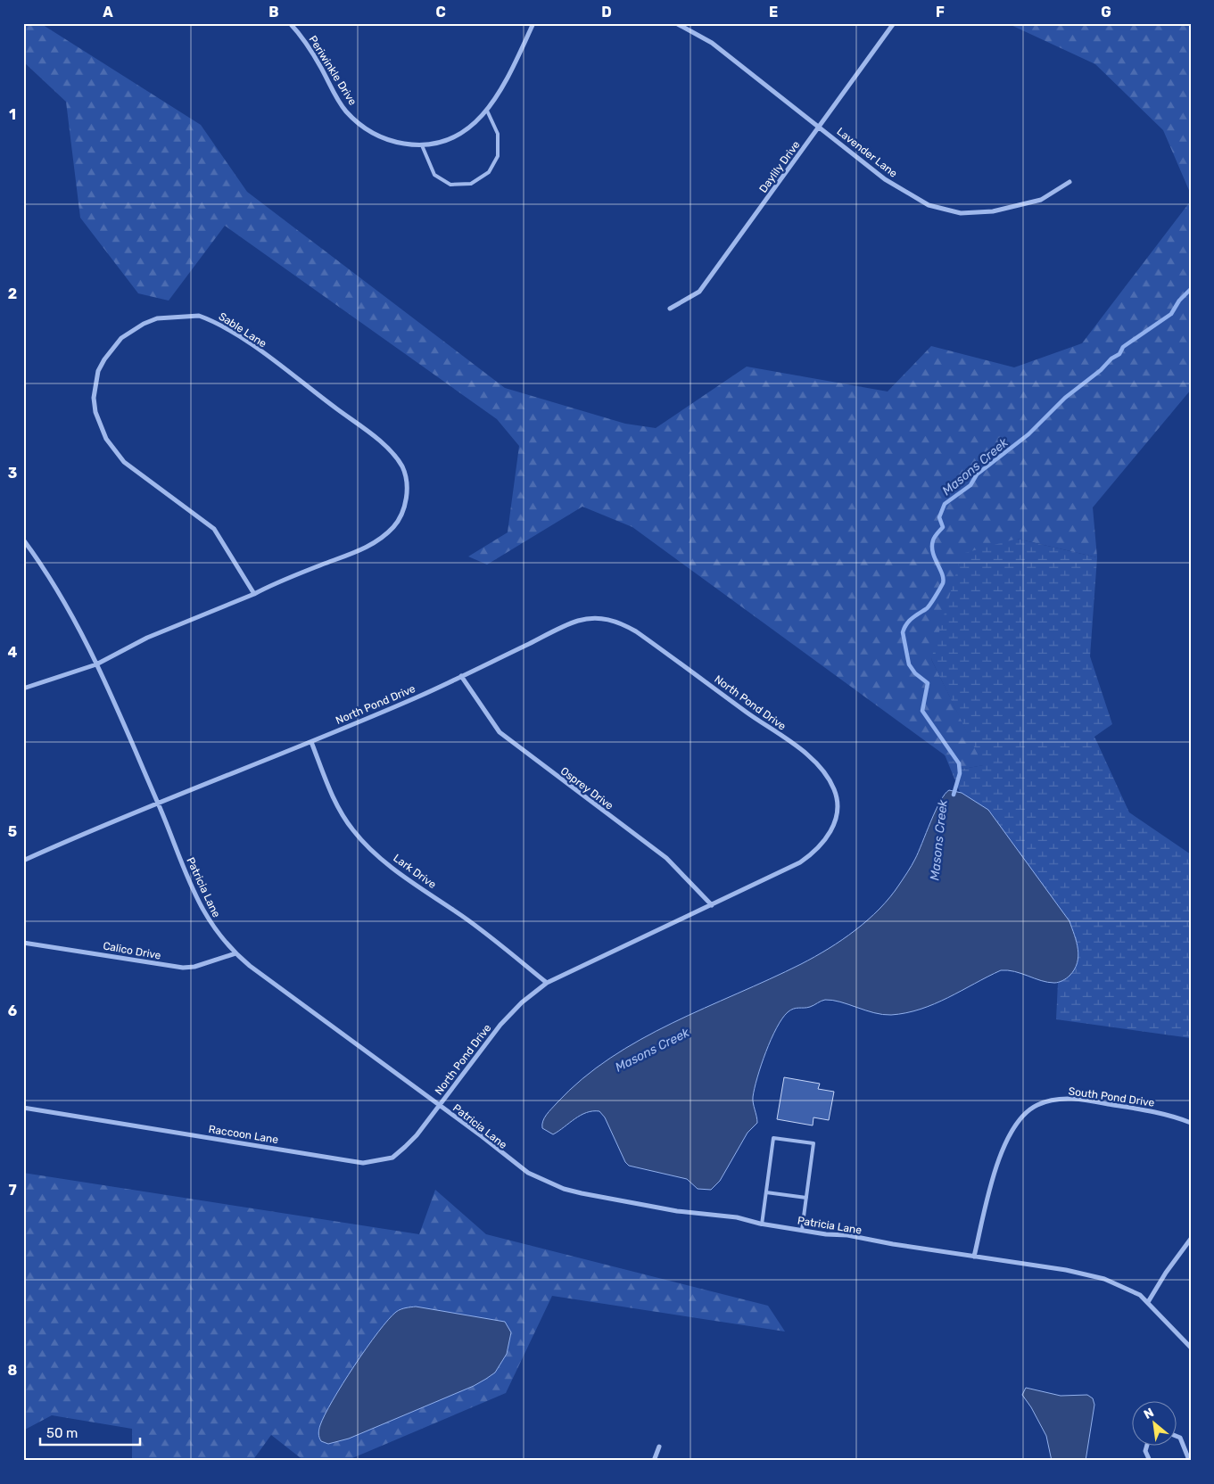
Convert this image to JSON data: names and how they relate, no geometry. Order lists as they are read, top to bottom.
{
  "streets": {
    "street": [
      "Periwinkle Drive",
      "Lavender Lane",
      "Daylily Drive",
      "Sable Lane",
      "North Pond Drive",
      "Osprey Drive",
      "Lark Drive",
      "Patricia Lane",
      "Calico Drive",
      "South Pond Drive",
      "Raccoon Lane"
    ]
  },
  "crossings": [
    ["Lavender Lane", "Daylily Drive"],
    ["Sable Lane", "Patricia Lane"],
    ["North Pond Drive", "Osprey Drive"],
    ["North Pond Drive", "Lark Drive"],
    ["North Pond Drive", "Patricia Lane"],
    ["North Pond Drive", "Raccoon Lane"],
    ["Patricia Lane", "Calico Drive"],
    ["Patricia Lane", "South Pond Drive"],
    ["Patricia Lane", "Raccoon Lane"]
  ],
  "water": ["Masons Creek"],
  "scale_bar": "50 m",
  "north": "top left",
  "grid": {
    "columns": [
      "A",
      "B",
      "C",
      "D",
      "E",
      "F",
      "G"
    ],
    "rows": [
      "1",
      "2",
      "3",
      "4",
      "5",
      "6",
      "7",
      "8"
    ]
  }
}
